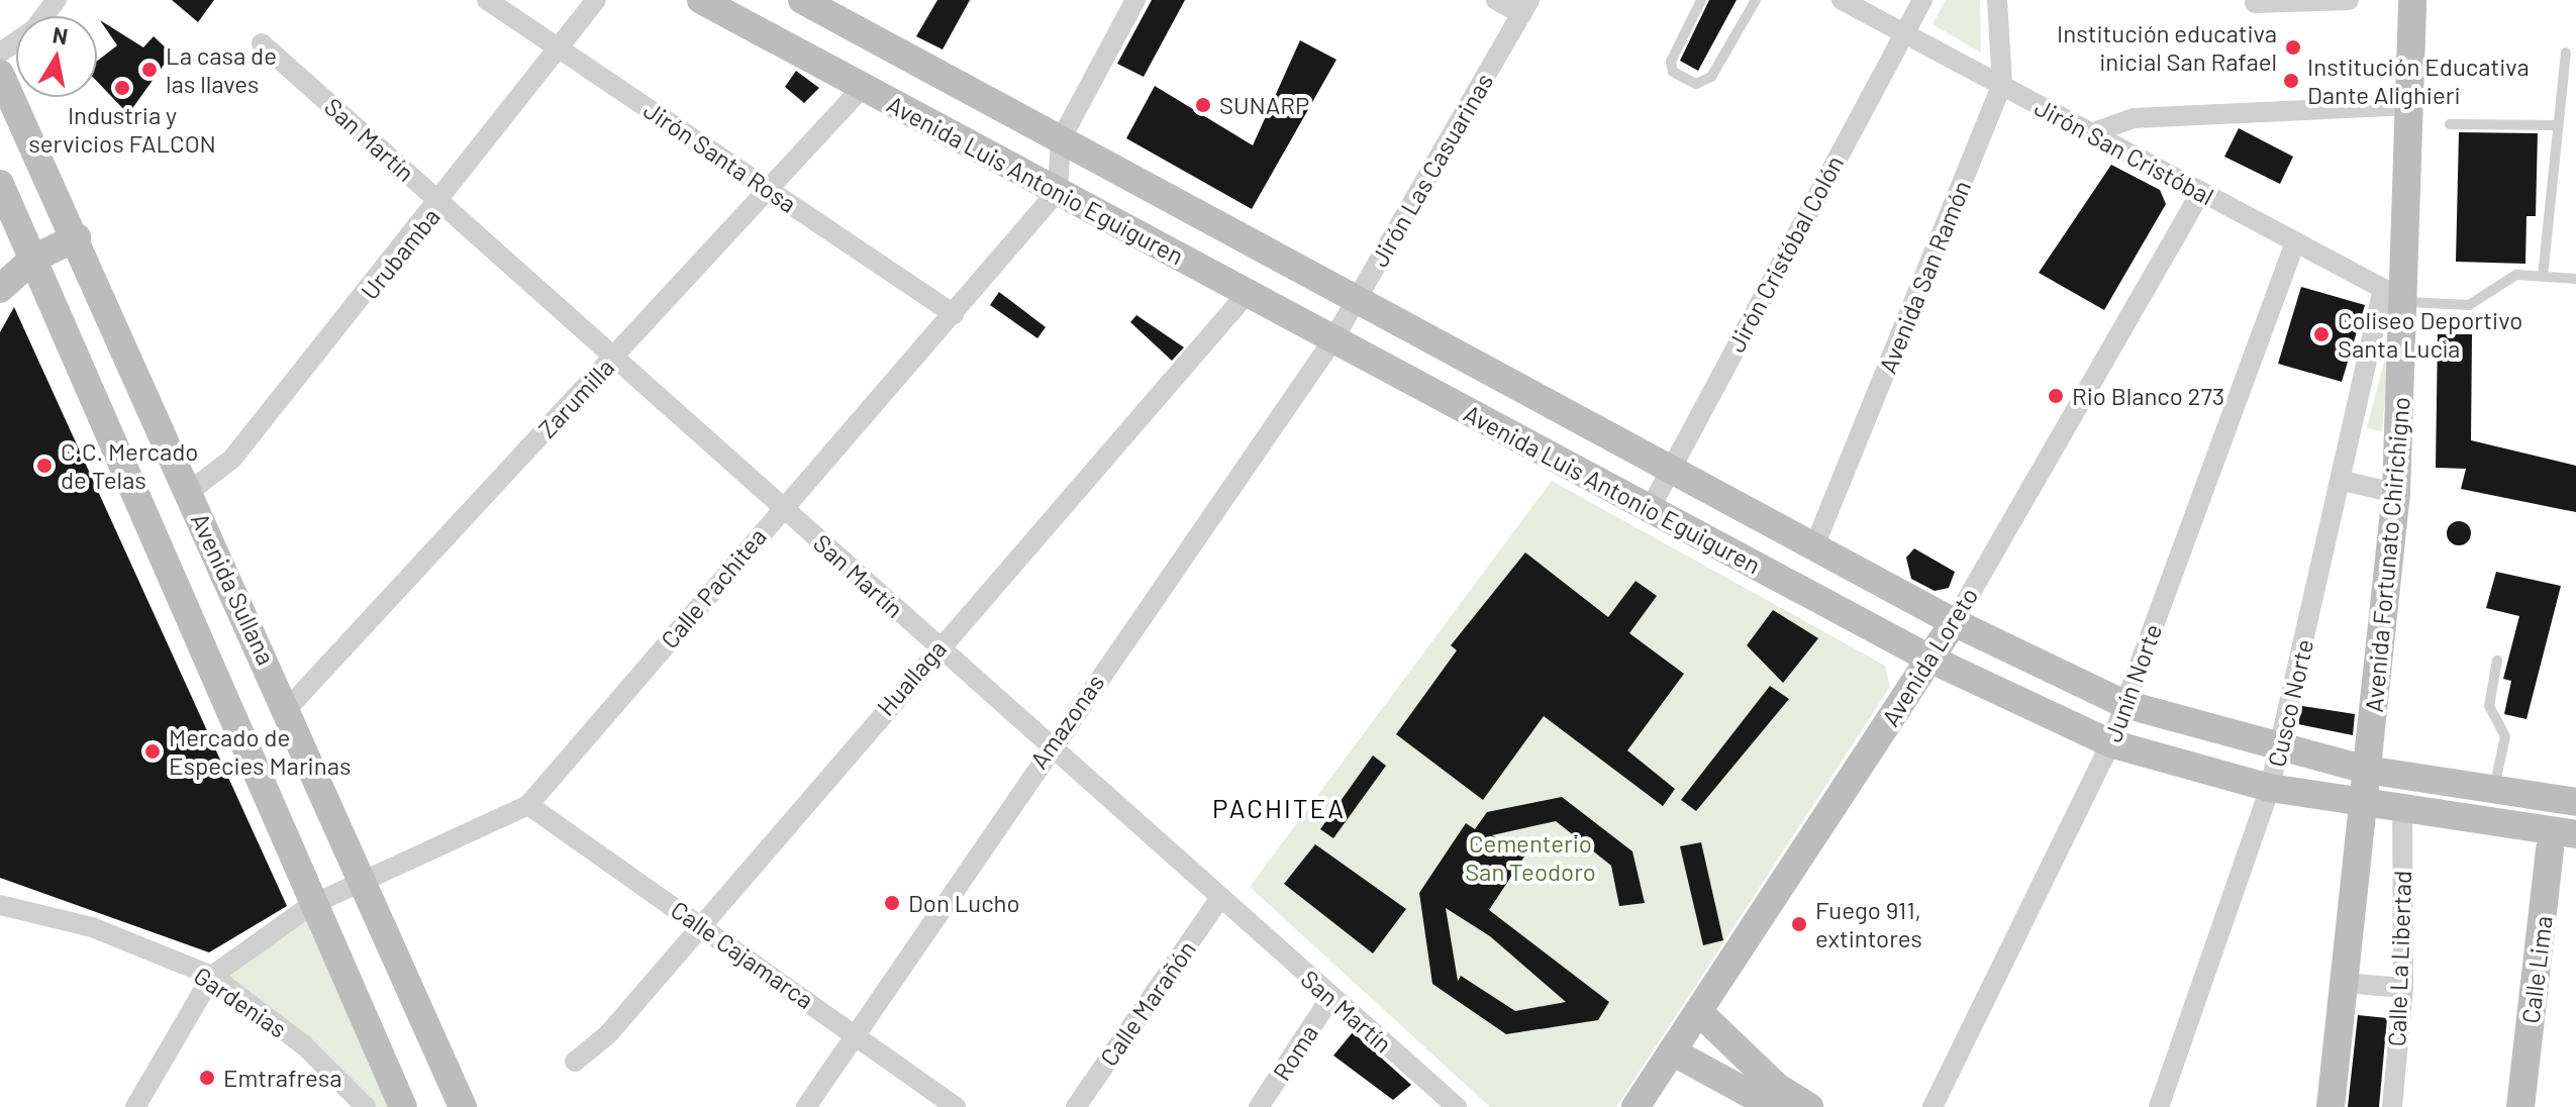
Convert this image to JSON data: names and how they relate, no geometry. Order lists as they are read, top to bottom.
{
  "streets": {
    "main road": [
      "Avenida Luis Antonio Eguiguren",
      "Avenida Fortunato Chirichigno",
      "Avenida Sullana",
      "Avenida Loreto",
      "Calle Lima"
    ],
    "street": [
      "San Martín",
      "Jirón San Cristóbal",
      "Jirón Santa Rosa",
      "Jirón Las Casuarinas",
      "Urubamba",
      "Jirón Cristóbal Colón",
      "Avenida San Ramón",
      "Zarumilla",
      "Calle Pachitea",
      "Huallaga",
      "Junín Norte",
      "Cusco Norte",
      "Amazonas",
      "Calle Cajamarca",
      "Calle La Libertad",
      "Gardenias",
      "Calle Marañón",
      "Roma"
    ]
  },
  "crossings": [
    ["San Martín", "Urubamba"],
    ["San Martín", "Zarumilla"],
    ["San Martín", "Calle Pachitea"],
    ["San Martín", "Huallaga"],
    ["San Martín", "Amazonas"],
    ["San Martín", "Calle Marañón"],
    ["San Martín", "Roma"],
    ["Jirón San Cristóbal", "Jirón Cristóbal Colón"],
    ["Jirón San Cristóbal", "Avenida San Ramón"],
    ["Jirón San Cristóbal", "Avenida Fortunato Chirichigno"],
    ["Jirón San Cristóbal", "Avenida Loreto"],
    ["Jirón San Cristóbal", "Junín Norte"],
    ["Jirón San Cristóbal", "Cusco Norte"],
    ["Jirón Santa Rosa", "Urubamba"],
    ["Jirón Santa Rosa", "Zarumilla"],
    ["Jirón Santa Rosa", "Calle Pachitea"],
    ["Jirón Las Casuarinas", "Avenida Luis Antonio Eguiguren"],
    ["Jirón Las Casuarinas", "Amazonas"],
    ["Avenida Luis Antonio Eguiguren", "Jirón Cristóbal Colón"],
    ["Avenida Luis Antonio Eguiguren", "Avenida San Ramón"],
    ["Avenida Luis Antonio Eguiguren", "Zarumilla"],
    ["Avenida Luis Antonio Eguiguren", "Avenida Fortunato Chirichigno"],
    ["Avenida Luis Antonio Eguiguren", "Calle Pachitea"],
    ["Avenida Luis Antonio Eguiguren", "Avenida Loreto"],
    ["Avenida Luis Antonio Eguiguren", "Huallaga"],
    ["Avenida Luis Antonio Eguiguren", "Junín Norte"],
    ["Avenida Luis Antonio Eguiguren", "Cusco Norte"],
    ["Avenida Luis Antonio Eguiguren", "Amazonas"],
    ["Avenida Luis Antonio Eguiguren", "Calle La Libertad"],
    ["Avenida Luis Antonio Eguiguren", "Calle Lima"],
    ["Urubamba", "Avenida Sullana"],
    ["Zarumilla", "Avenida Sullana"],
    ["Avenida Fortunato Chirichigno", "Cusco Norte"],
    ["Calle Pachitea", "Avenida Sullana"],
    ["Calle Pachitea", "Calle Cajamarca"],
    ["Calle Pachitea", "Gardenias"],
    ["Huallaga", "Calle Cajamarca"],
    ["Amazonas", "Calle Cajamarca"]
  ],
  "districts": ["PACHITEA"],
  "parks": ["Cementerio San Teodoro"],
  "places": [
    "Institución educativa inicial San Rafael",
    "La casa de las llaves",
    "Institución Educativa Dante Alighieri",
    "Industria y servicios FALCON",
    "SUNARP",
    "Coliseo Deportivo Santa Lucìa",
    "Rio Blanco 273",
    "C.C. Mercado de Telas",
    "Mercado de Especies Marinas",
    "Don Lucho",
    "Fuego 911, extintores",
    "Emtrafresa"
  ],
  "north": "top"
}
